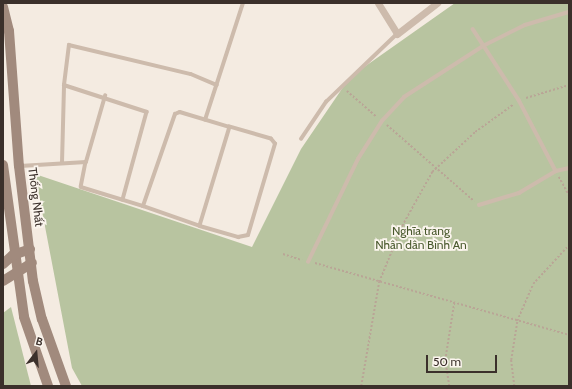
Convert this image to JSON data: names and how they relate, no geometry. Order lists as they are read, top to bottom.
{
  "streets": {
    "main road": ["Thống Nhất"]
  },
  "parks": ["Nghĩa trang Nhân dân Bình An"],
  "scale_bar": "50 m",
  "north": "top"
}
